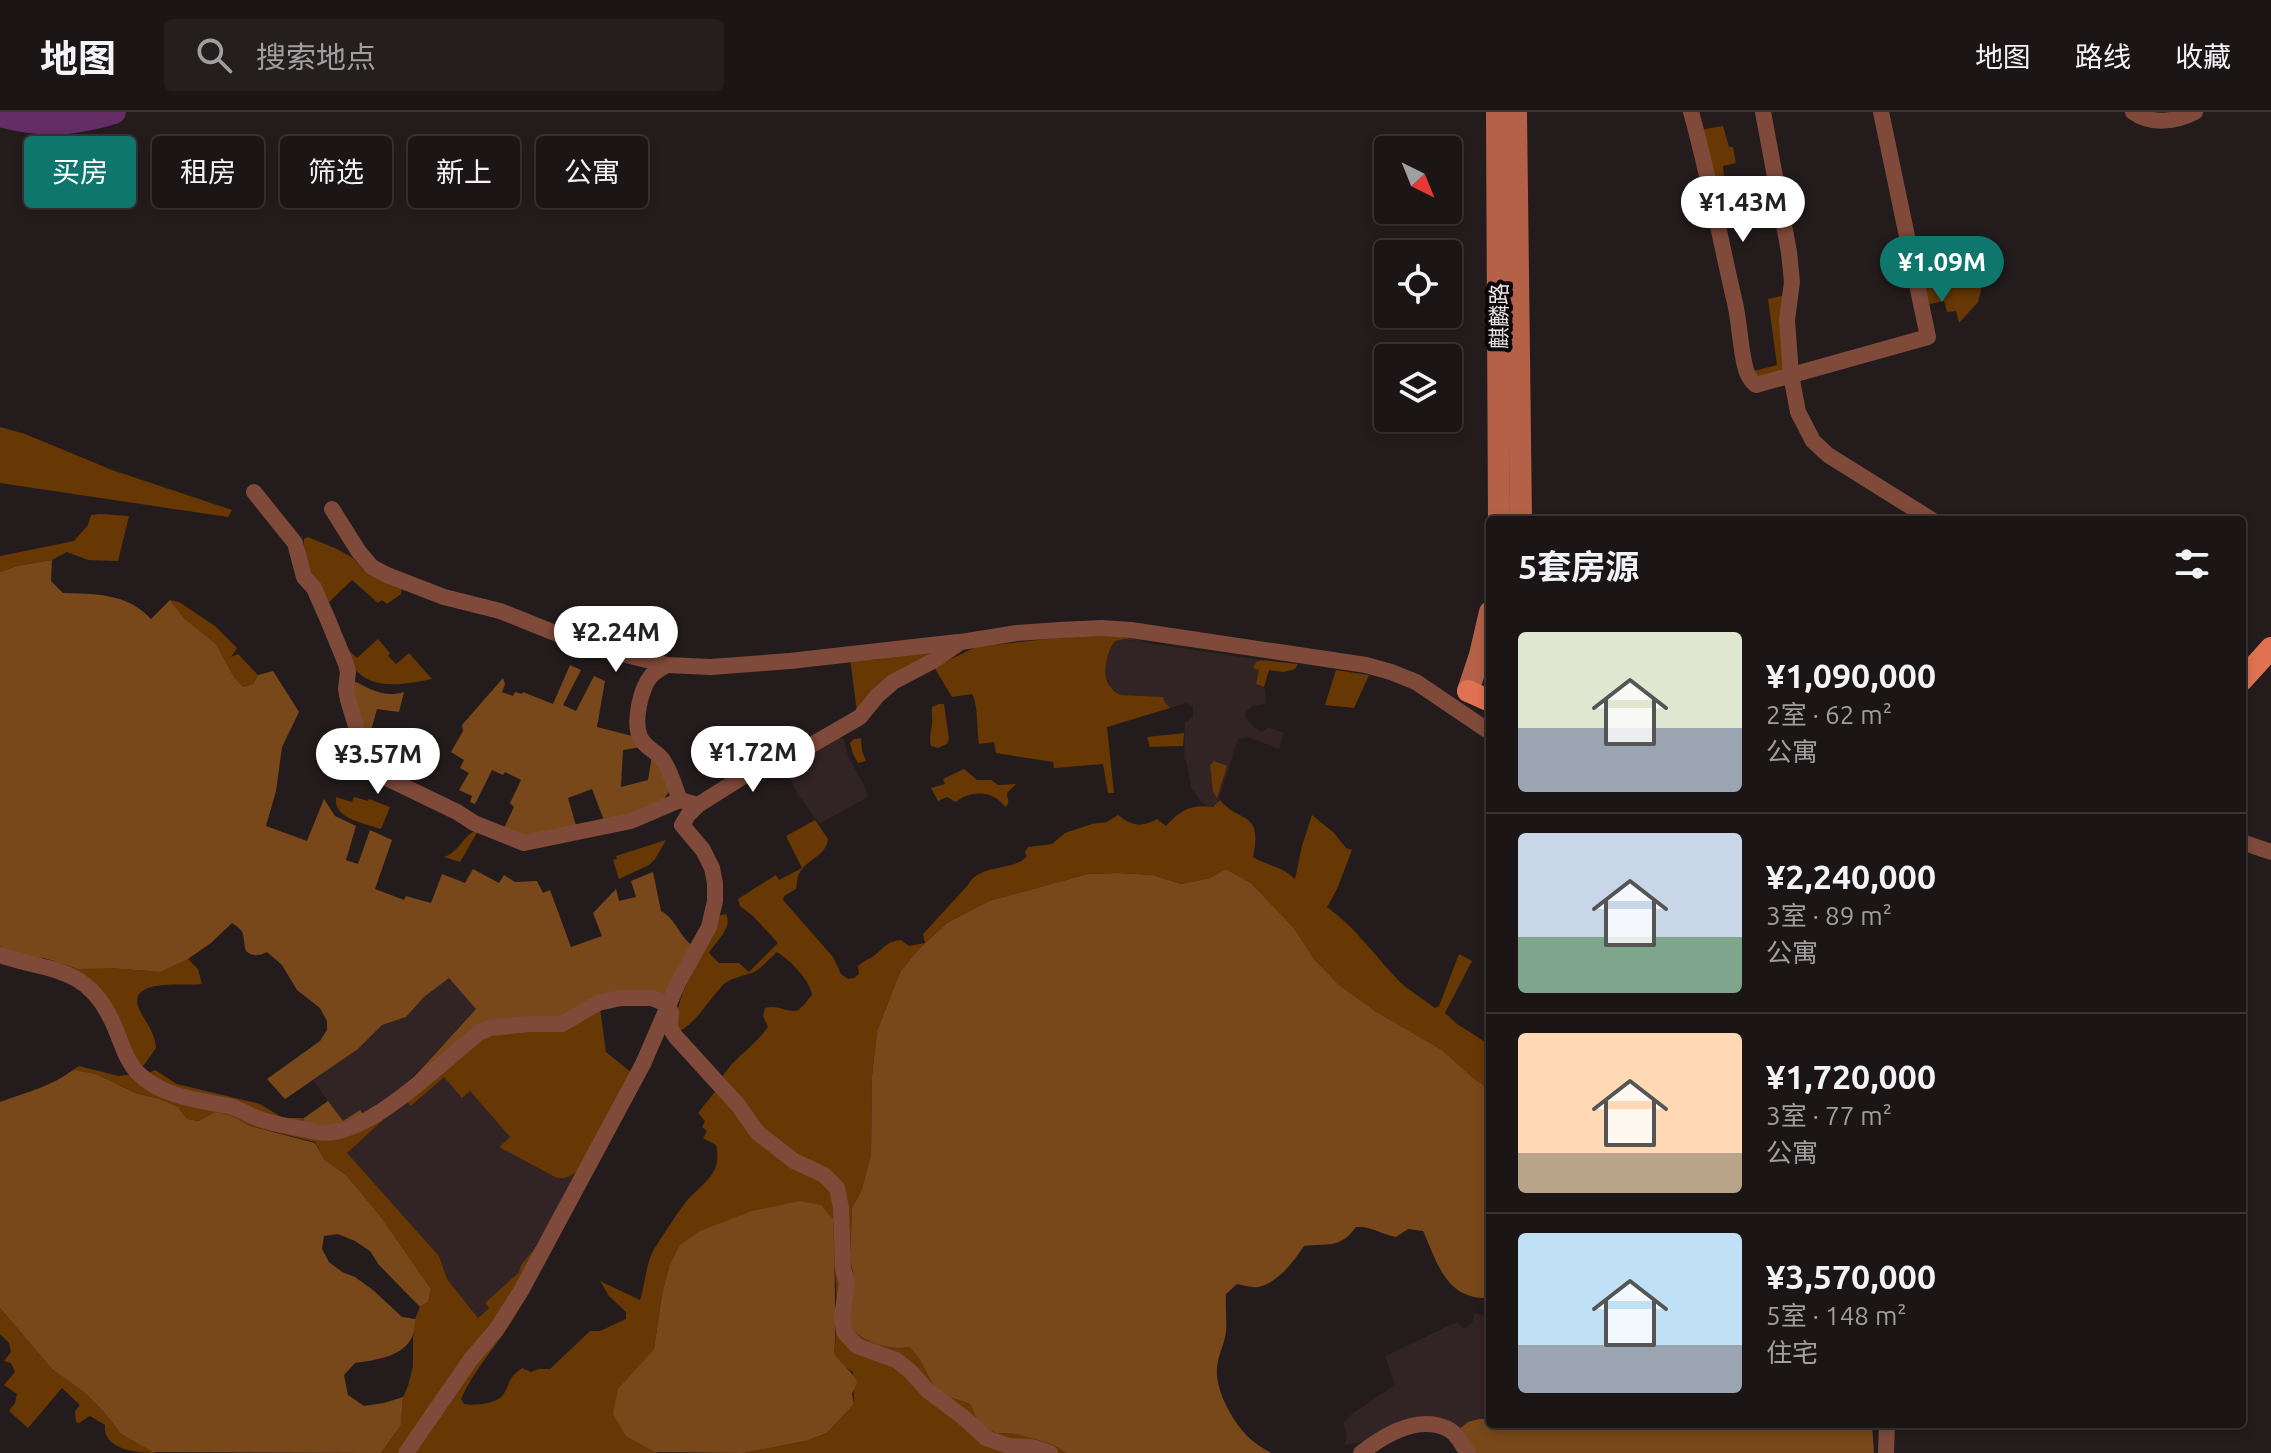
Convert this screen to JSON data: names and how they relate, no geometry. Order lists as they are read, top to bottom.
{
  "streets": {
    "main road": ["麒麟路"]
  },
  "north": "bottom right",
  "page": {
    "header": "地图",
    "search": "搜索地点",
    "nav": ["地图", "路线", "收藏"],
    "chip": [
      "买房",
      "租房",
      "筛选",
      "新上",
      "公寓"
    ],
    "price": [
      "¥1.43M",
      "¥1.09M",
      "¥2.24M",
      "¥1.72M",
      "¥3.57M"
    ],
    "heading": "5套房源",
    "list": [
      {
        "name": "¥1,090,000",
        "note": "2室 · 62 m² · 公寓"
      },
      {
        "name": "¥2,240,000",
        "note": "3室 · 89 m² · 公寓"
      },
      {
        "name": "¥1,720,000",
        "note": "3室 · 77 m² · 公寓"
      },
      {
        "name": "¥3,570,000",
        "note": "5室 · 148 m² · 住宅"
      }
    ]
  }
}
